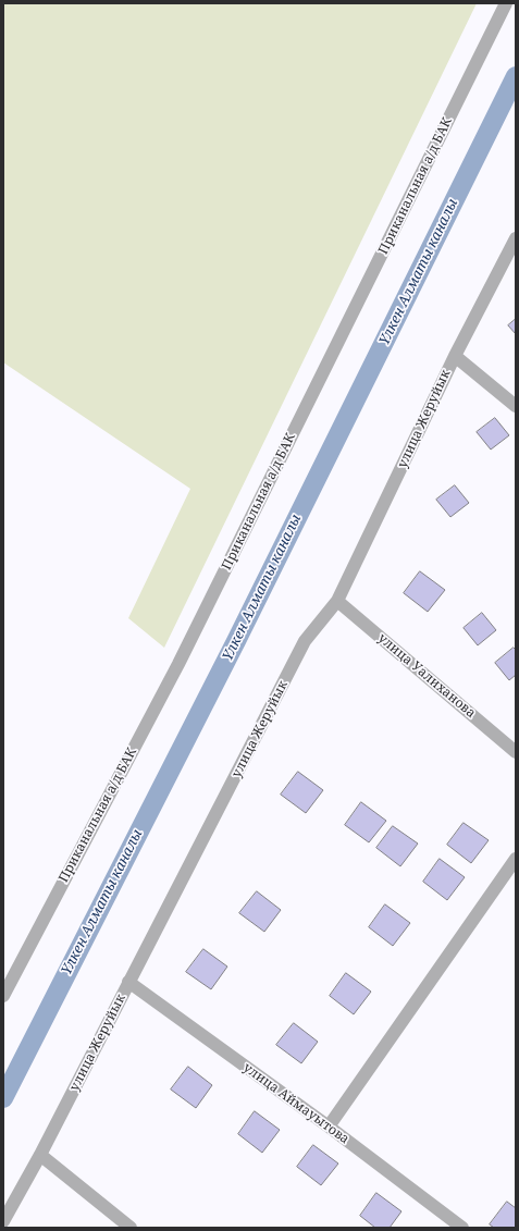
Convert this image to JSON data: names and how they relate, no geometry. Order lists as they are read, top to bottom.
{
  "streets": {
    "street": [
      "Приканальная а/д БАК",
      "улица Жеруйык",
      "улица Уалиханова",
      "улица Аймауытова"
    ]
  },
  "crossings": [
    ["улица Жеруйык", "улица Уалиханова"],
    ["улица Жеруйык", "улица Аймауытова"]
  ],
  "water": ["Үлкен Алматы каналы"]
}
